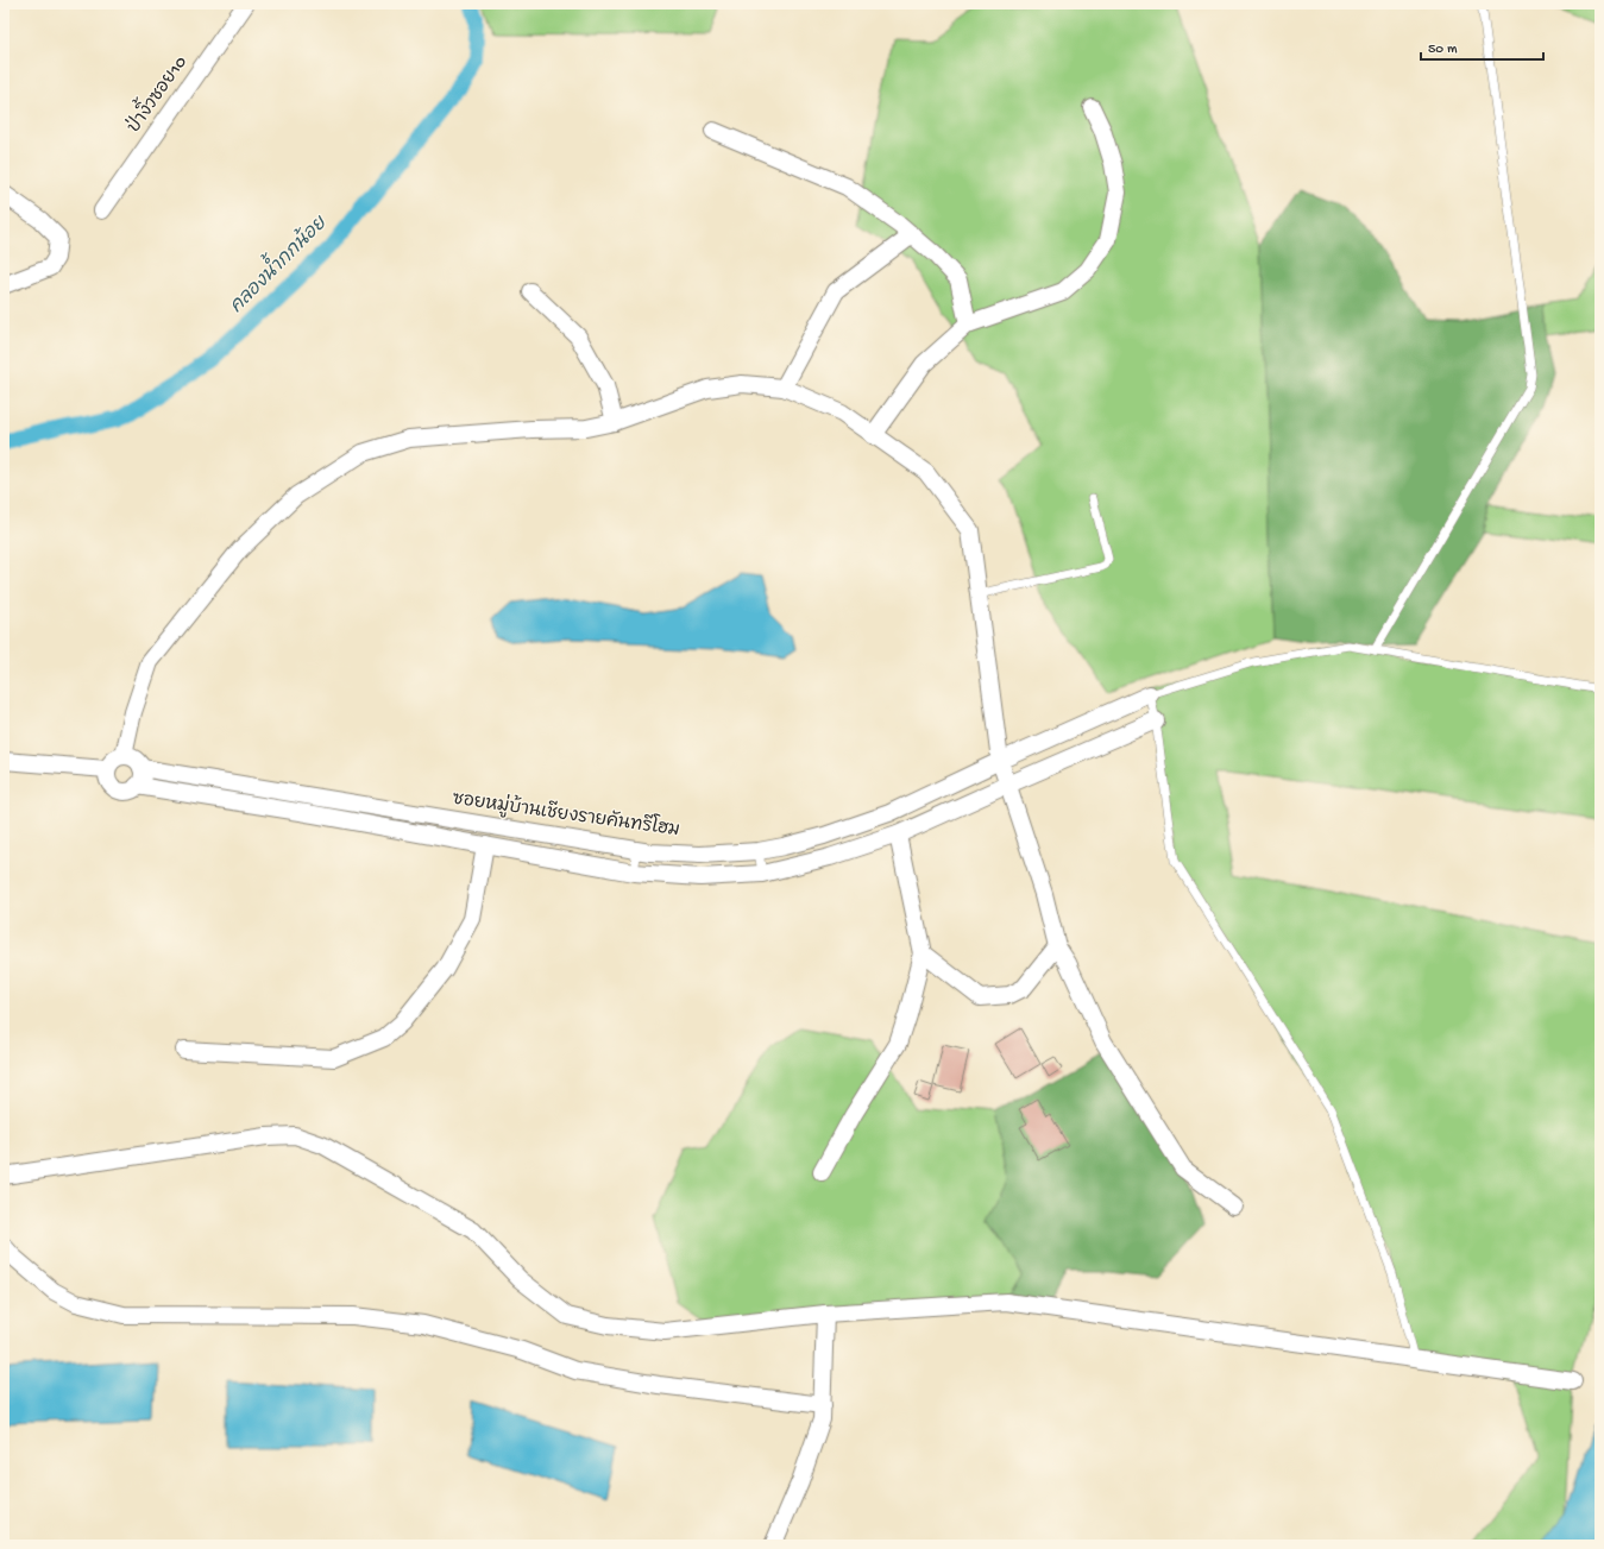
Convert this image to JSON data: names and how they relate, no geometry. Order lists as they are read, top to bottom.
{
  "streets": {
    "street": ["ป่างิ้วซอย10", "ซอยหมู่บ้านเชียงรายคันทรีโฮม"]
  },
  "water": ["คลองน้ำกกน้อย"],
  "scale_bar": "50 m"
}
